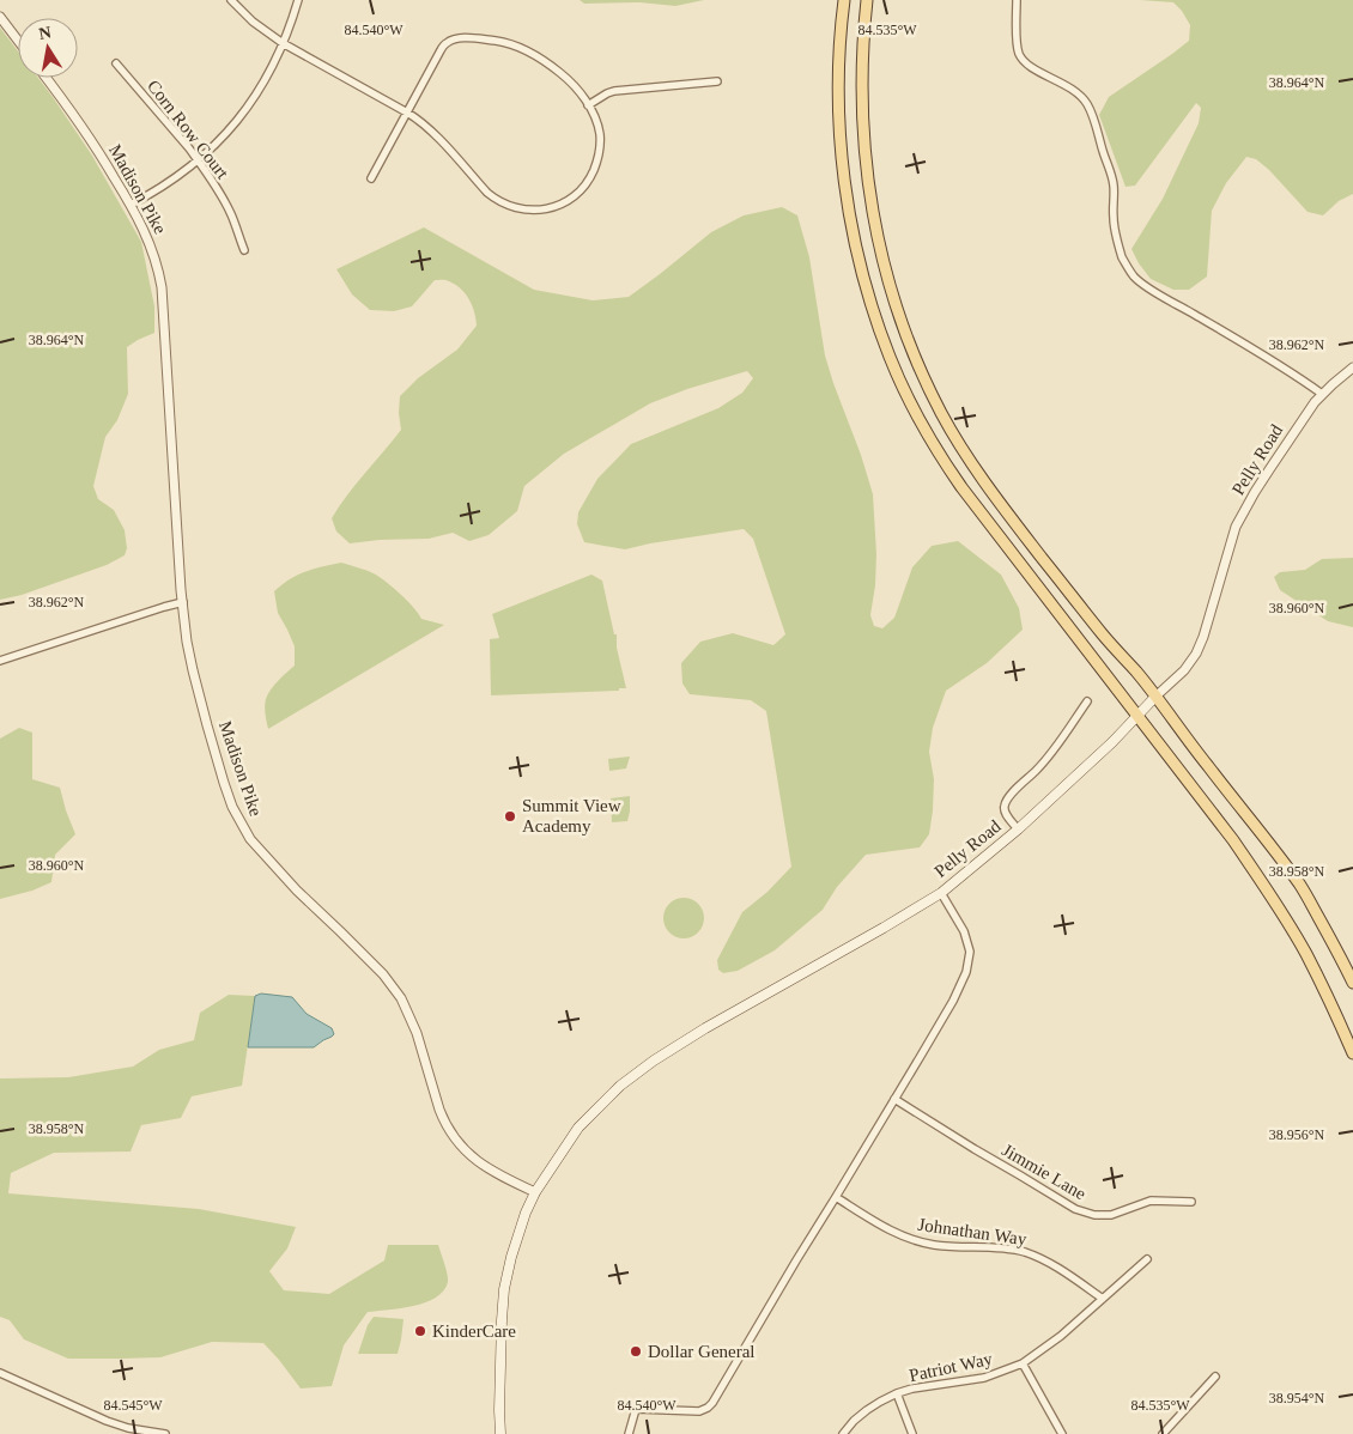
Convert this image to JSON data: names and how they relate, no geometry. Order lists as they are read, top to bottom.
{
  "streets": {
    "main road": ["Pelly Road"],
    "street": [
      "Corn Row Court",
      "Madison Pike",
      "Jimmie Lane",
      "Johnathan Way",
      "Patriot Way"
    ]
  },
  "crossings": [
    ["Pelly Road", "Jimmie Lane"],
    ["Pelly Road", "Johnathan Way"],
    ["Johnathan Way", "Patriot Way"]
  ],
  "places": ["Summit View Academy", "KinderCare", "Dollar General"],
  "north": "top",
  "coordinates": [
    "84.540°W",
    "84.535°W",
    "38.964°N",
    "38.962°N",
    "38.960°N",
    "38.958°N",
    "38.956°N",
    "38.954°N",
    "84.545°W"
  ]
}
